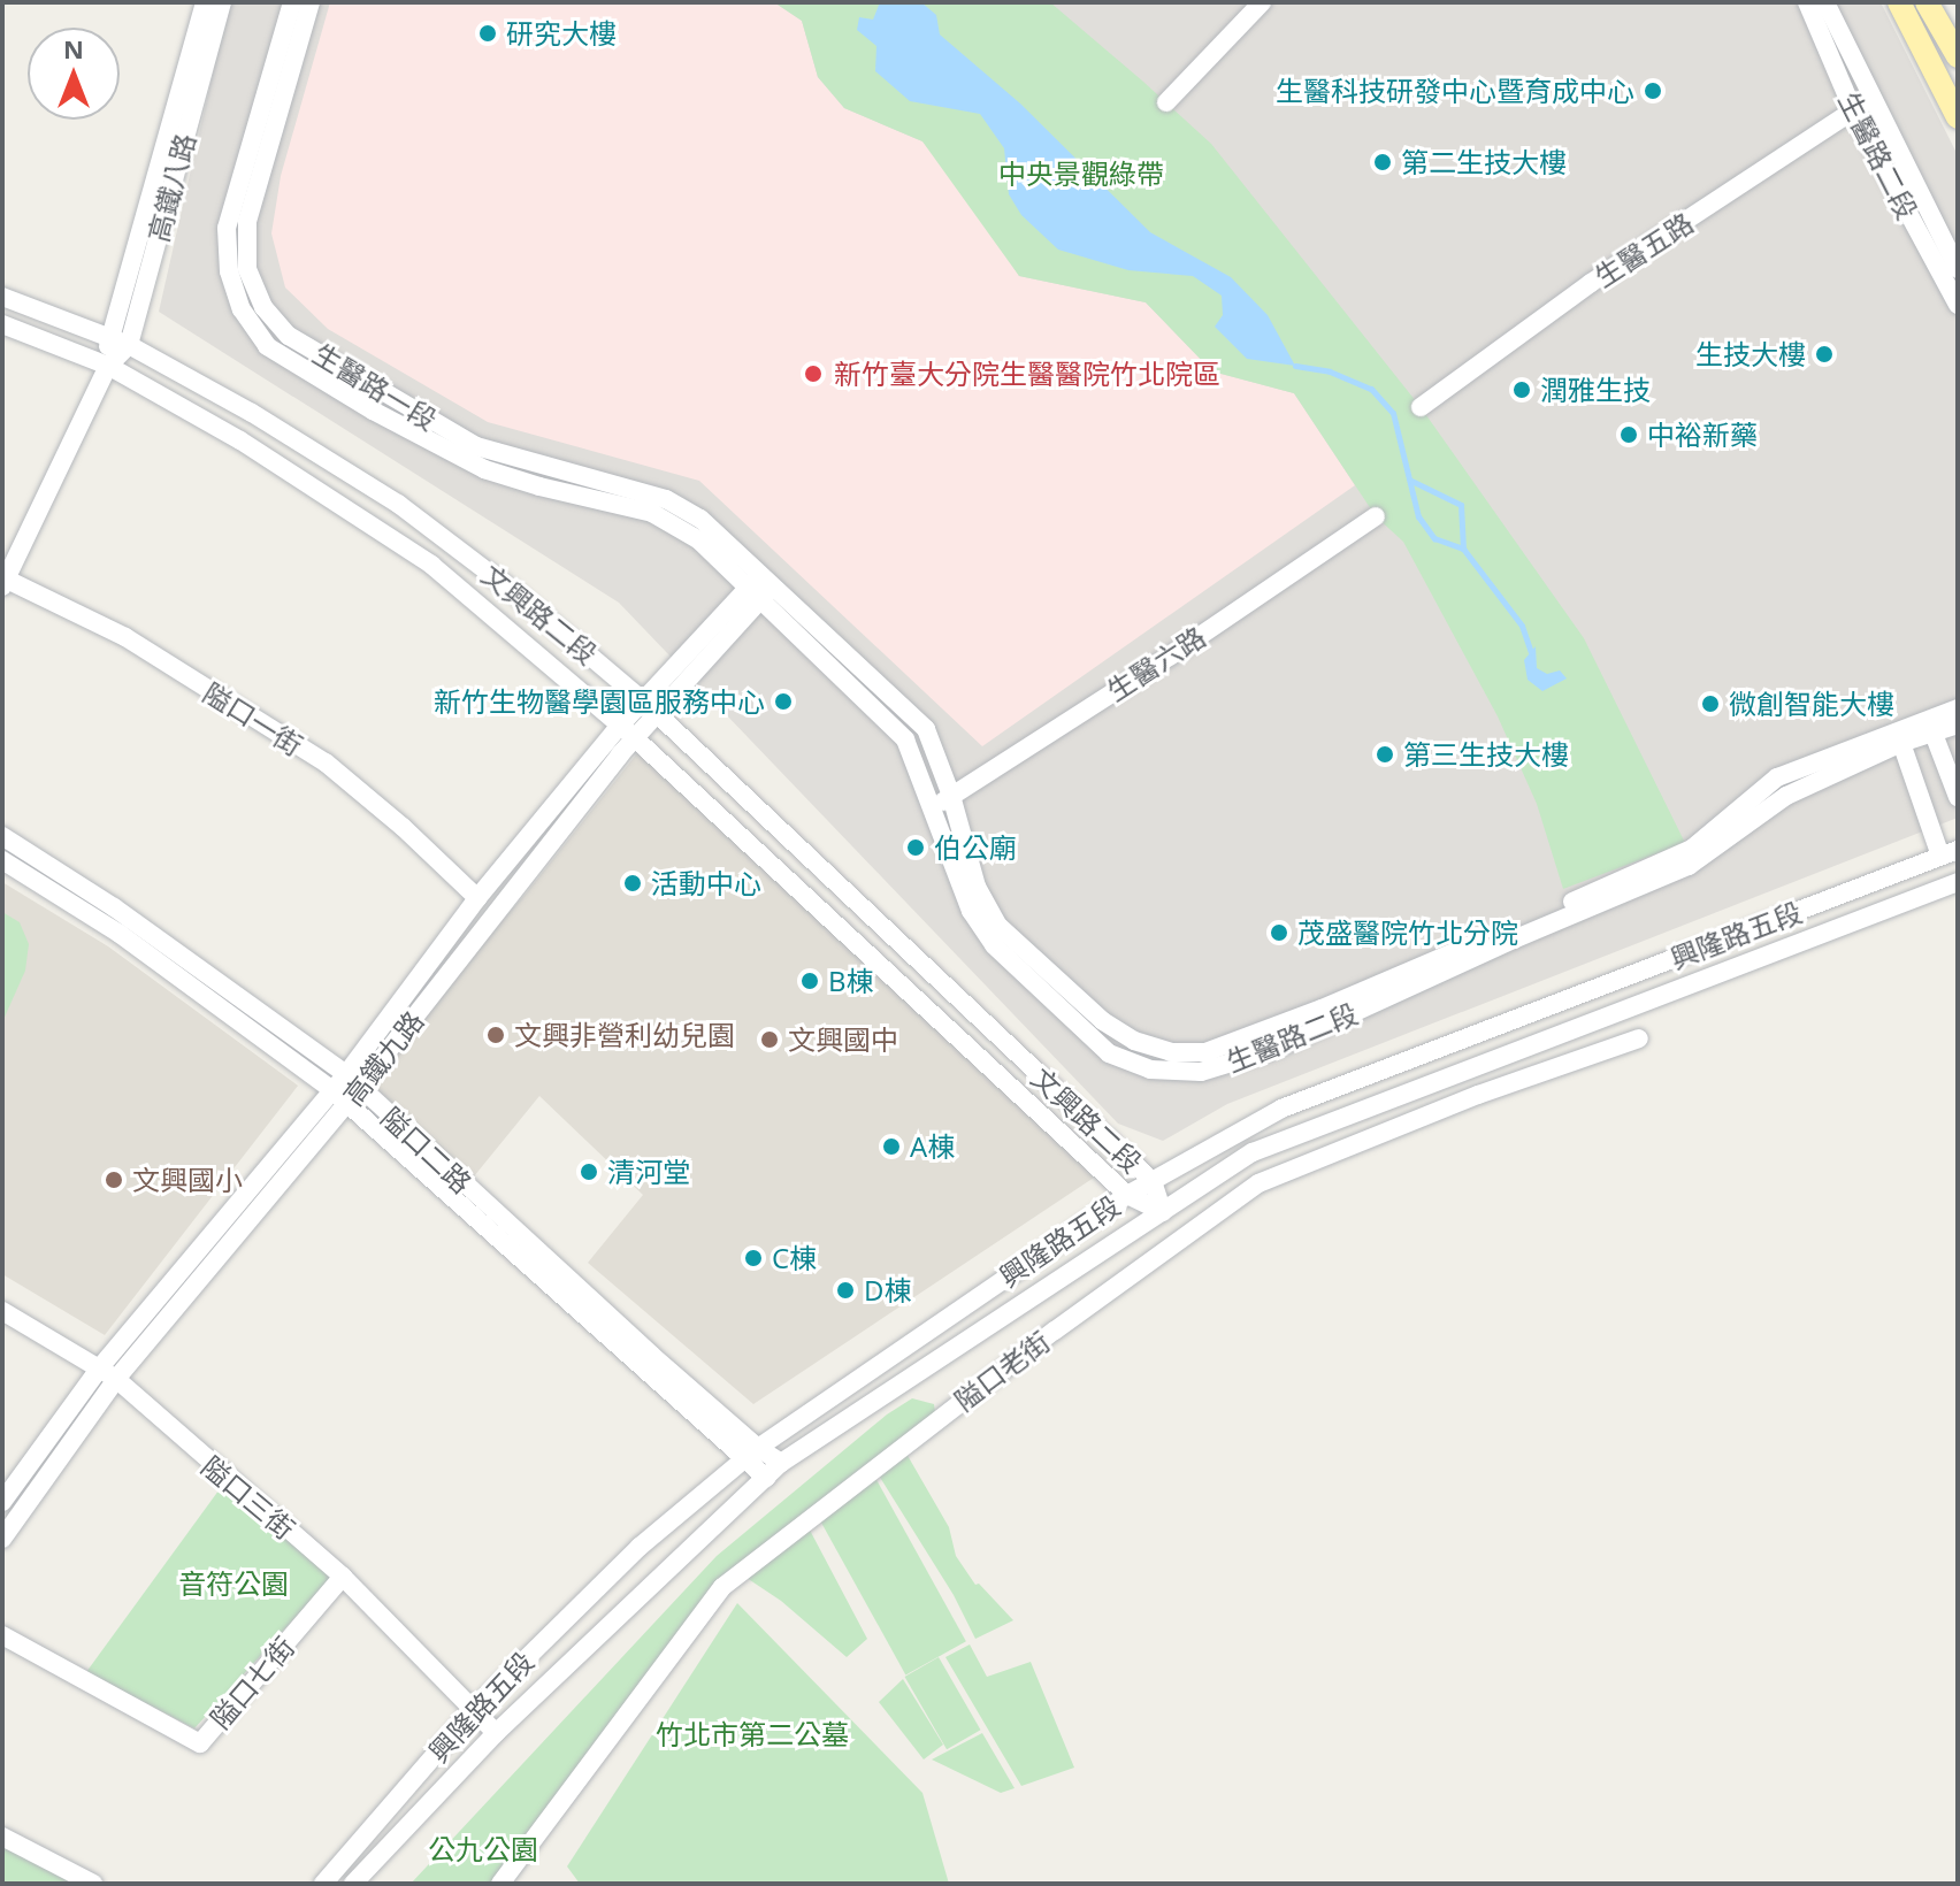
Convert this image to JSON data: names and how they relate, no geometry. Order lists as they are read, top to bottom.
{
  "streets": {
    "street": [
      "生醫路二段",
      "高鐵八路",
      "生醫五路",
      "生醫路一段",
      "文興路二段",
      "生醫六路",
      "隘口一街",
      "興隆路五段",
      "高鐵九路",
      "隘口二路",
      "隘口老街",
      "隘口三街",
      "隘口七街"
    ]
  },
  "crossings": [
    ["生醫路二段", "生醫五路"],
    ["生醫路二段", "生醫路一段"],
    ["生醫路二段", "生醫六路"],
    ["生醫路二段", "高鐵九路"],
    ["高鐵八路", "文興路二段"],
    ["高鐵八路", "隘口一街"],
    ["生醫路一段", "高鐵九路"],
    ["文興路二段", "興隆路五段"],
    ["文興路二段", "高鐵九路"],
    ["隘口一街", "高鐵九路"],
    ["興隆路五段", "隘口二路"],
    ["興隆路五段", "隘口三街"],
    ["高鐵九路", "隘口二路"],
    ["高鐵九路", "隘口三街"],
    ["隘口三街", "隘口七街"]
  ],
  "parks": [
    "中央景觀綠帶",
    "音符公園",
    "竹北市第二公墓",
    "公九公園"
  ],
  "places": [
    "研究大樓",
    "生醫科技研發中心暨育成中心",
    "第二生技大樓",
    "生技大樓",
    "新竹臺大分院生醫醫院竹北院區",
    "潤雅生技",
    "中裕新藥",
    "新竹生物醫學園區服務中心",
    "微創智能大樓",
    "第三生技大樓",
    "伯公廟",
    "活動中心",
    "茂盛醫院竹北分院",
    "B棟",
    "文興非營利幼兒園",
    "文興國中",
    "A棟",
    "清河堂",
    "文興國小",
    "C棟",
    "D棟"
  ],
  "north": "top"
}
